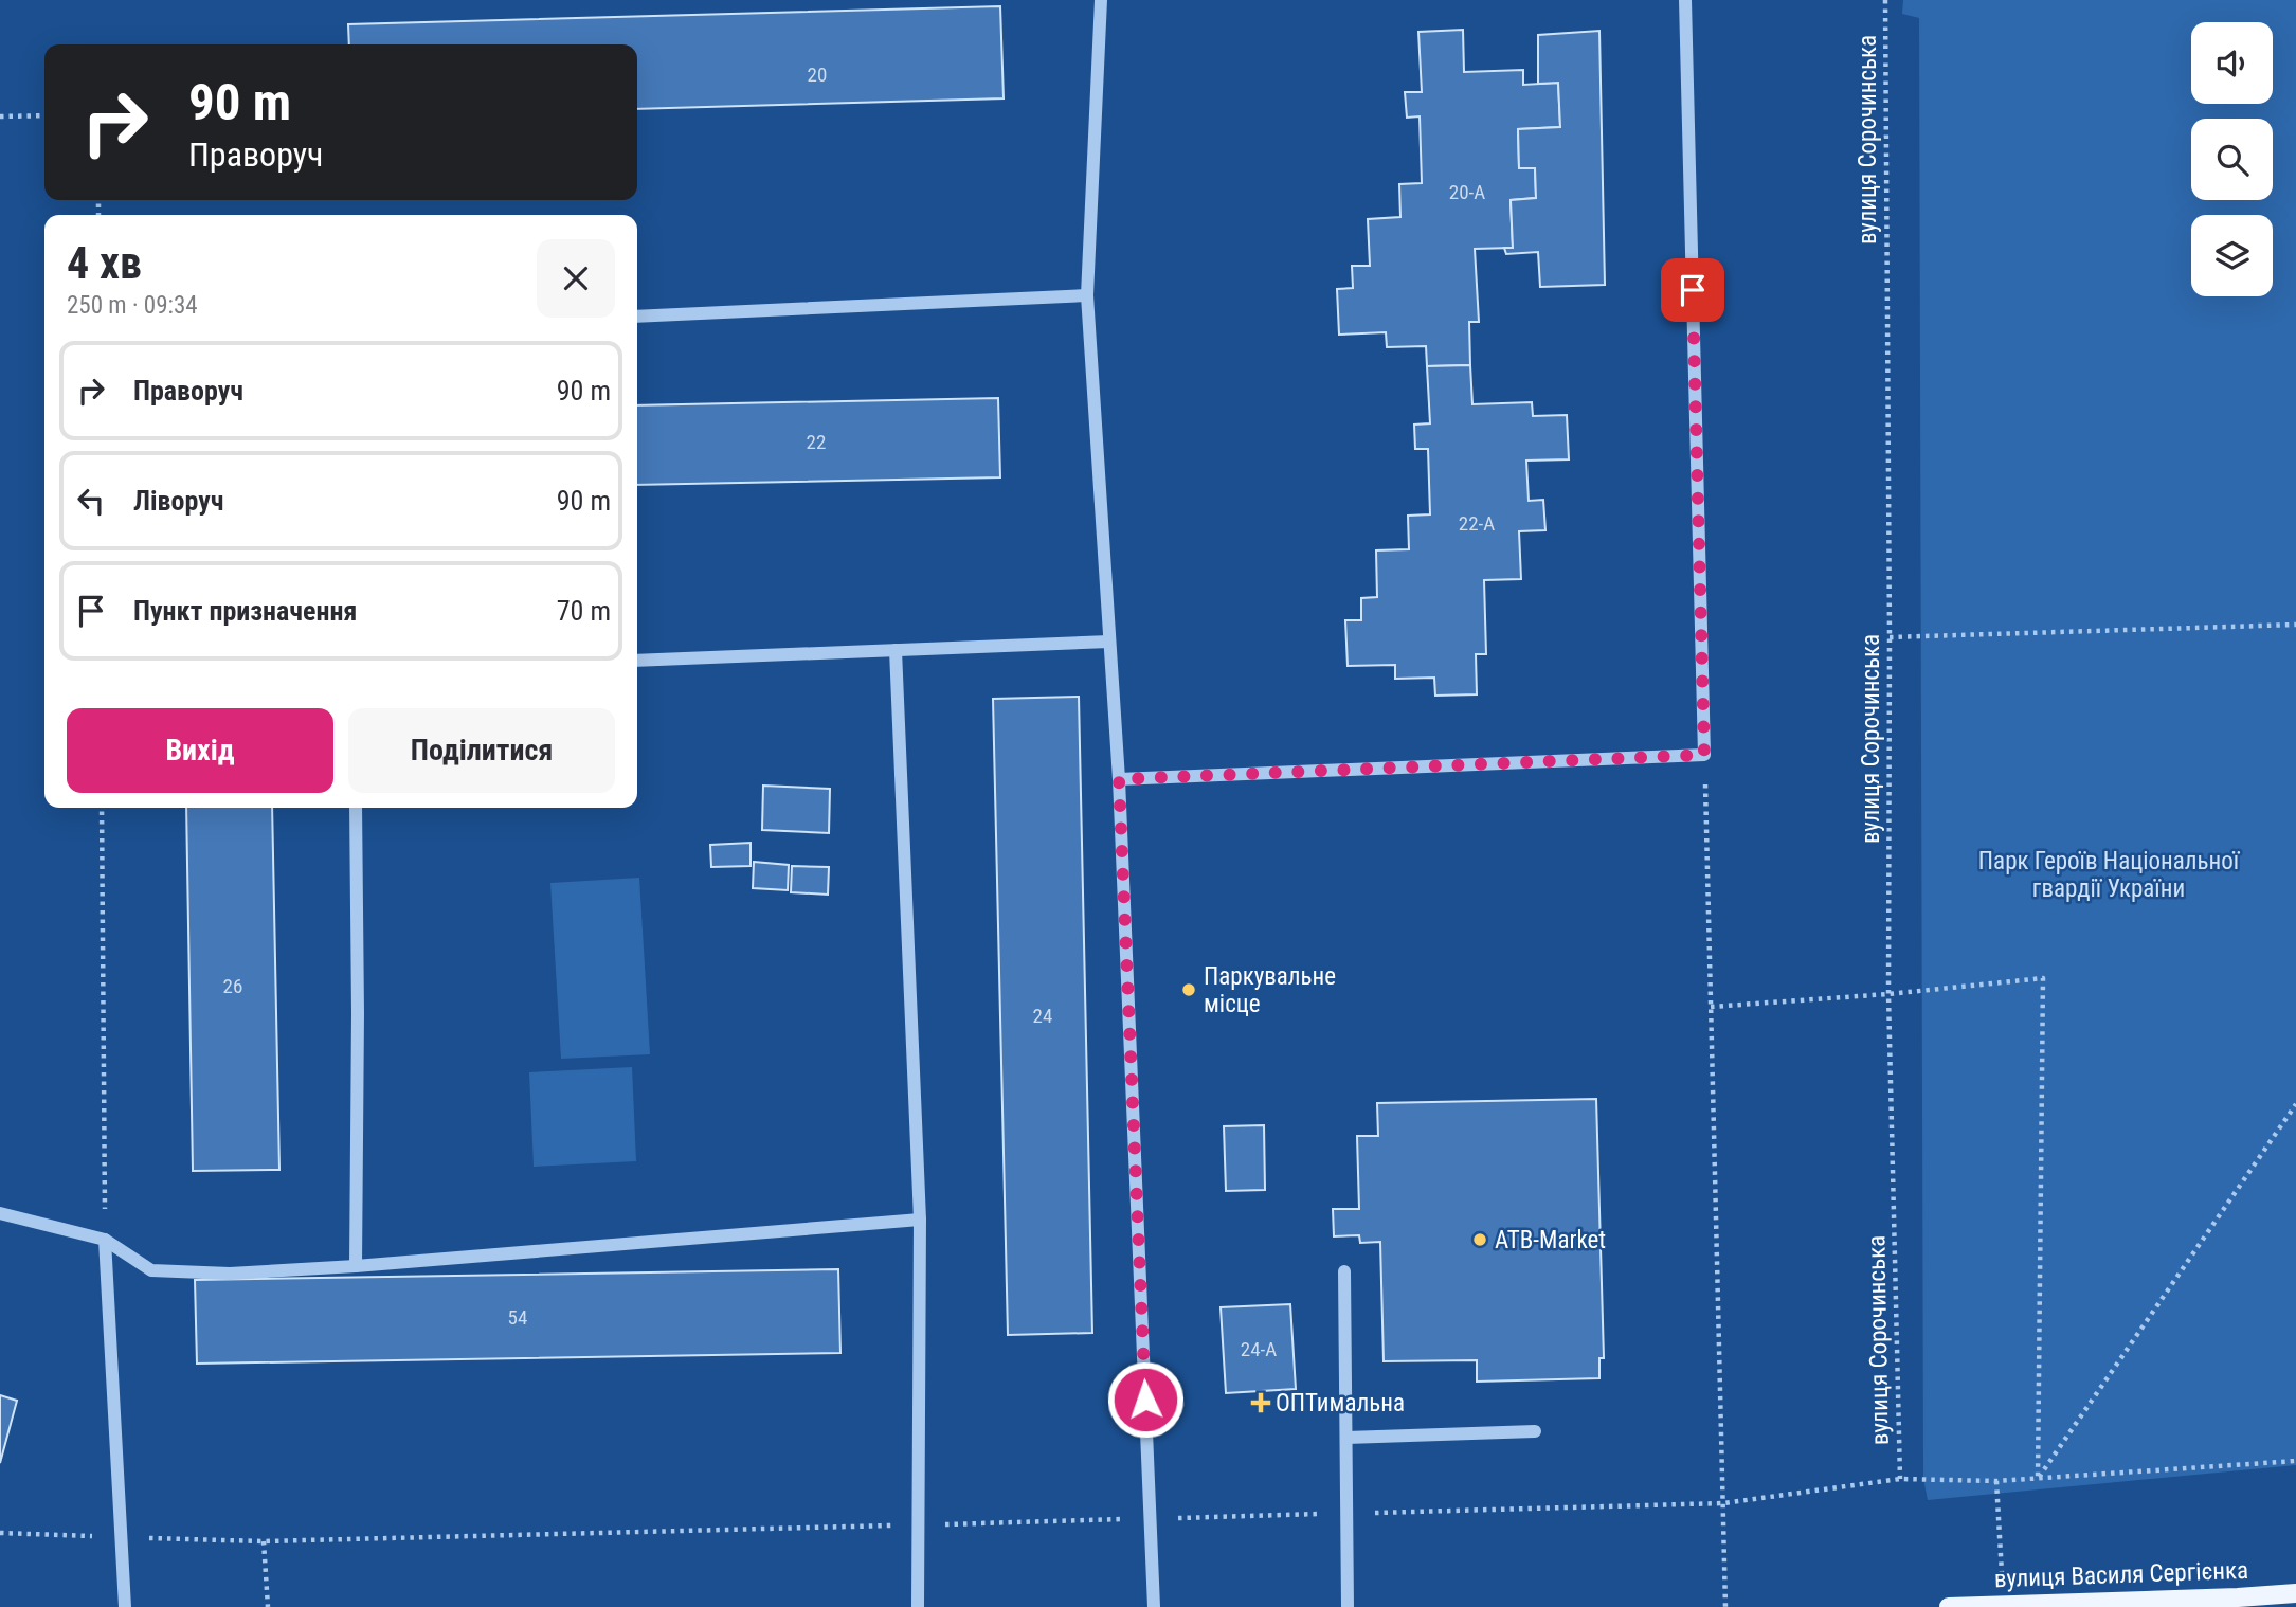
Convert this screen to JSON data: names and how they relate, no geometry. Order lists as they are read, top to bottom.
{
  "streets": {
    "main road": ["вулиця Василя Сергієнка"],
    "path": ["вулиця Сорочинська"]
  },
  "parks": ["Парк Героїв Національної гвардії України"],
  "places": {
    "other": ["Паркувальне місце", "ATB-Market"],
    "health": ["ОПТимальна"]
  },
  "house_numbers": [
    "20",
    "20-А",
    "22",
    "22-А",
    "26",
    "24",
    "54",
    "24-А"
  ],
  "page": {
    "turn": ["90 m", "Праворуч"],
    "heading": ["4 хв", "250 m · 09:34"],
    "list": [
      {
        "name": "Праворуч",
        "value": "90 m"
      },
      {
        "name": "Ліворуч",
        "value": "90 m"
      },
      {
        "name": "Пункт призначення",
        "value": "70 m"
      }
    ],
    "buttons": ["Вихід", "Поділитися"]
  }
}
